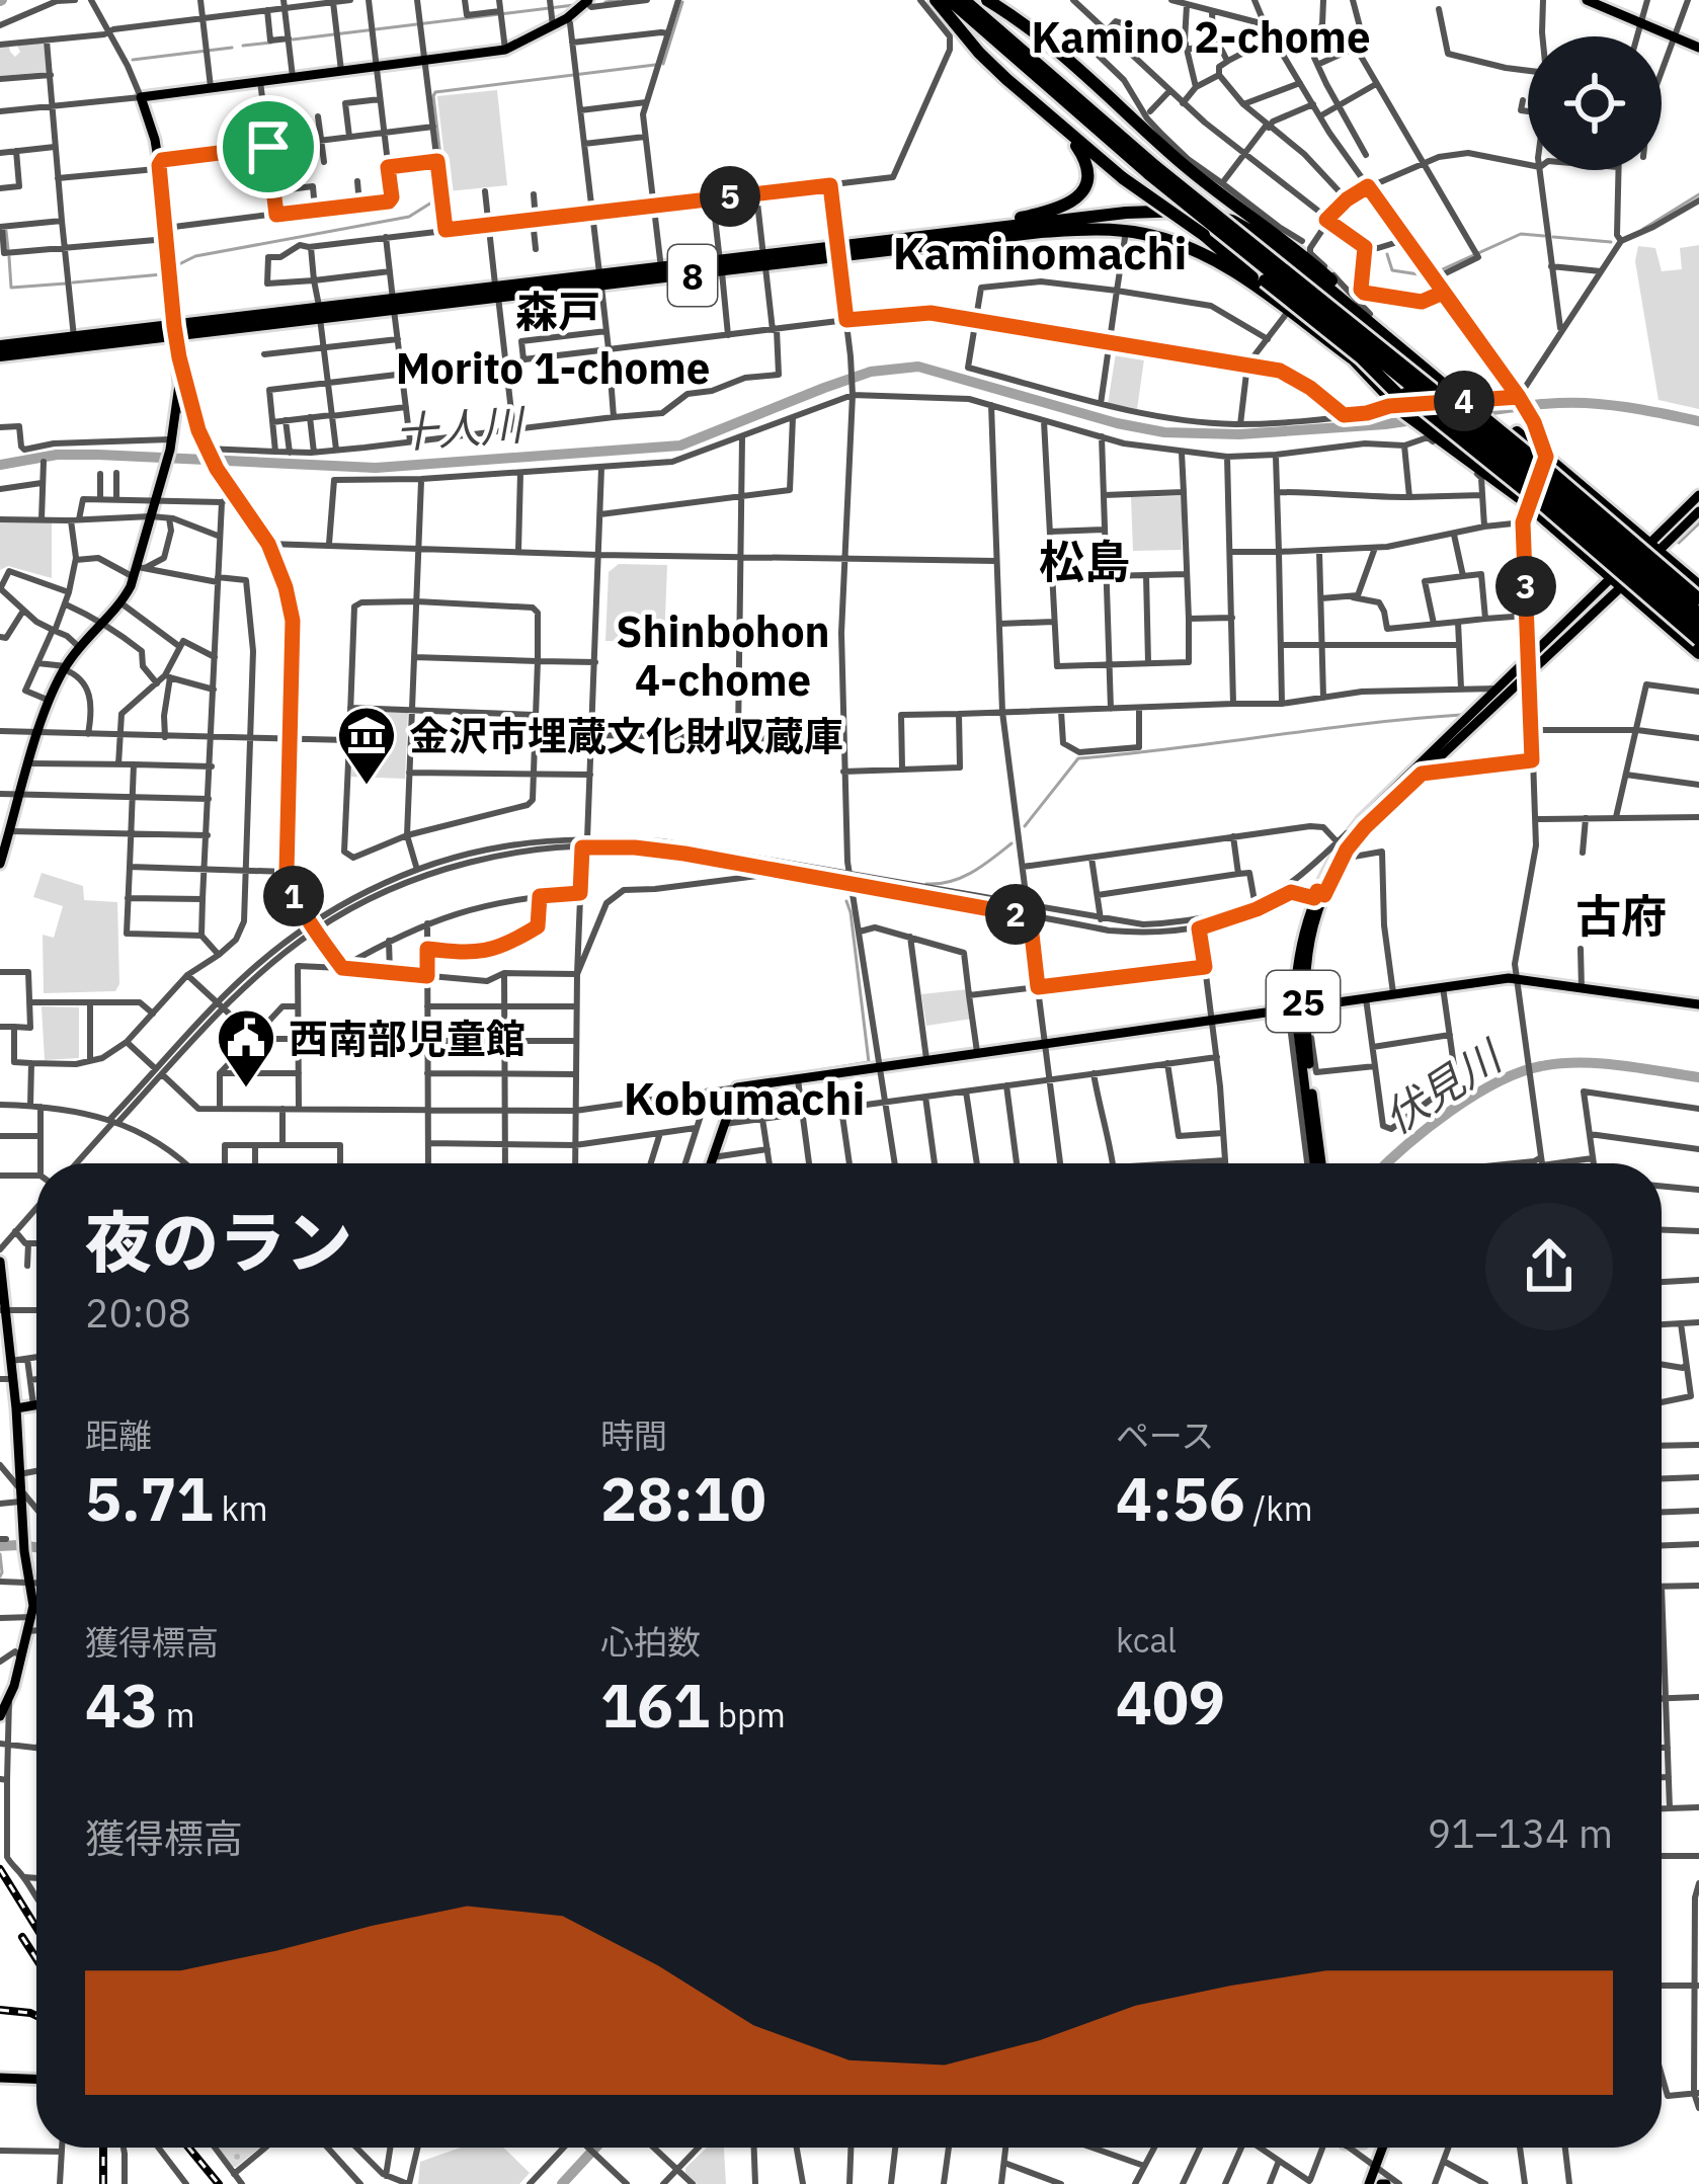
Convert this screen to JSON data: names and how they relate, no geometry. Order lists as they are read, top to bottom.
{
  "streets": {
    "highway": ["8"],
    "main road": ["25"]
  },
  "crossings": [
    ["8", "25"]
  ],
  "districts": [
    "Kamino 2-chome",
    "Kaminomachi",
    "森戸",
    "Morito 1-chome",
    "松島",
    "Shinbohon 4-chome",
    "古府",
    "Kobumachi"
  ],
  "water": ["十人川", "伏見川"],
  "places": {
    "museum": ["金沢市埋蔵文化財収蔵庫"],
    "public building": ["西南部児童館"]
  },
  "page": {
    "pins": [
      "5",
      "4",
      "3",
      "1",
      "2"
    ],
    "heading": ["夜のラン", "20:08"],
    "stats": [
      ["距離", "5.71 km"],
      ["時間", "28:10"],
      ["ペース", "4:56 /km"],
      ["獲得標高", "43 m"],
      ["心拍数", "161 bpm"],
      ["kcal", "409"]
    ],
    "chart": ["獲得標高", "91–134 m"]
  }
}
